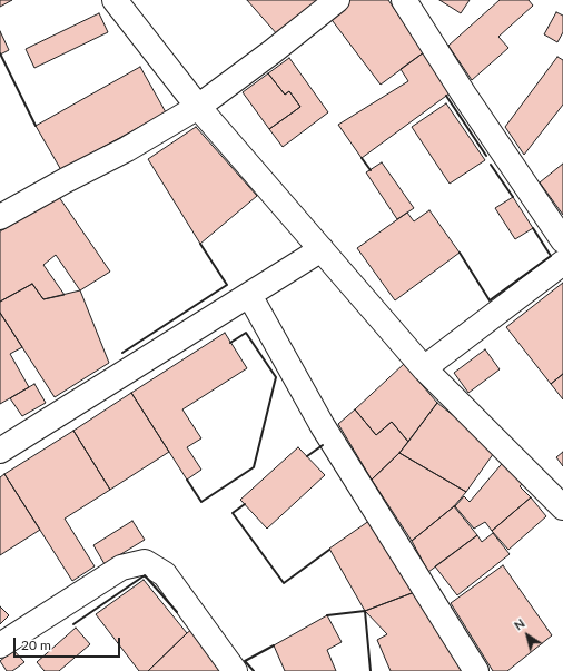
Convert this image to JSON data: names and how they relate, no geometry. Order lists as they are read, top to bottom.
{
  "scale_bar": "20 m",
  "north": "top left"
}
